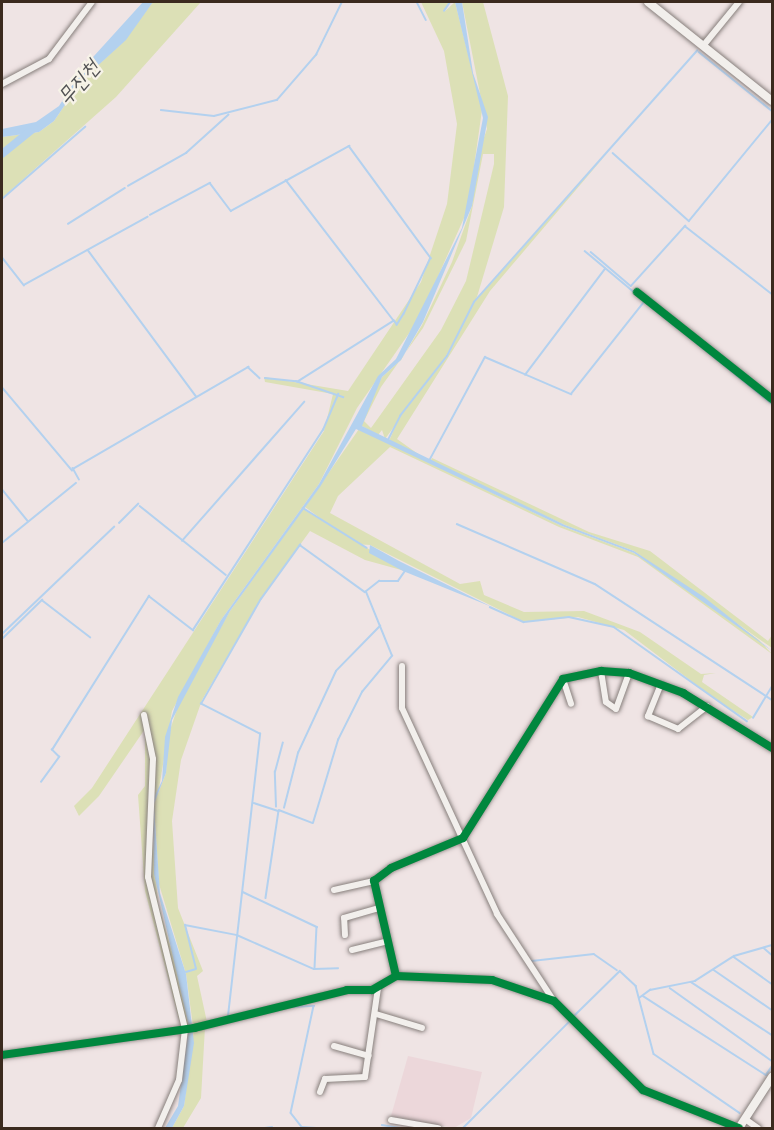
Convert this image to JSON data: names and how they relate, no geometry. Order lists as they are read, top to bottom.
{
  "water": ["무진천"]
}
